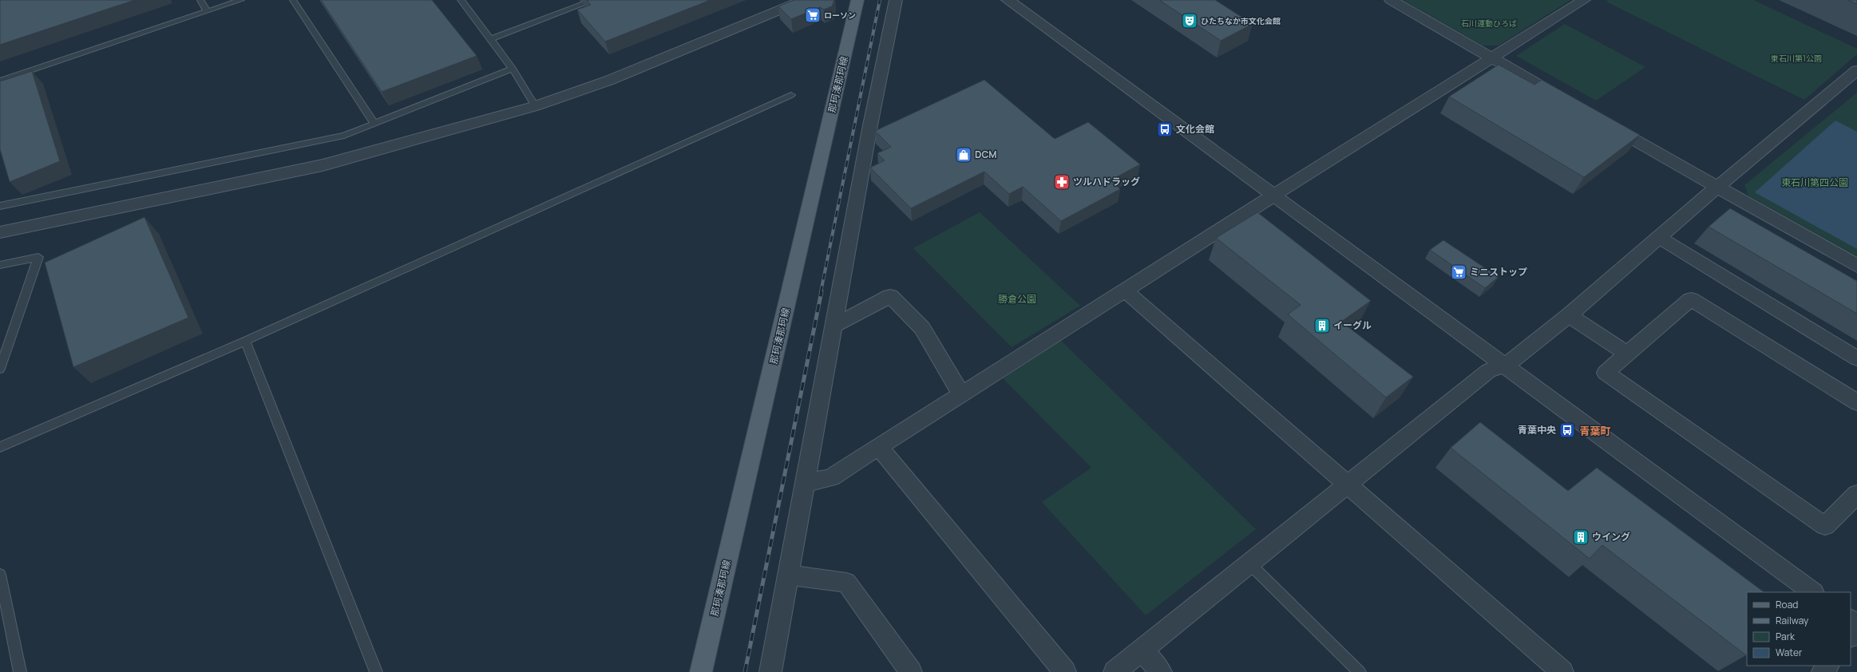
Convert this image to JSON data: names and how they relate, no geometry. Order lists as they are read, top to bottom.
{
  "streets": {
    "main road": ["那珂湊那珂線"]
  },
  "districts": ["青葉町"],
  "parks": [
    "石川運動ひろば",
    "東石川第1公園",
    "東石川第四公園",
    "勝倉公園"
  ],
  "places": {
    "supermarket": ["ローソン", "ミニストップ"],
    "theatre": ["ひたちなか市文化会館"],
    "bus stop": ["文化会館", "青葉中央"],
    "shop": ["DCM"],
    "pharmacy": ["ツルハドラッグ"],
    "building": ["イーグル", "ウイング"]
  },
  "legend": [
    "Road",
    "Railway",
    "Park",
    "Water"
  ]
}
